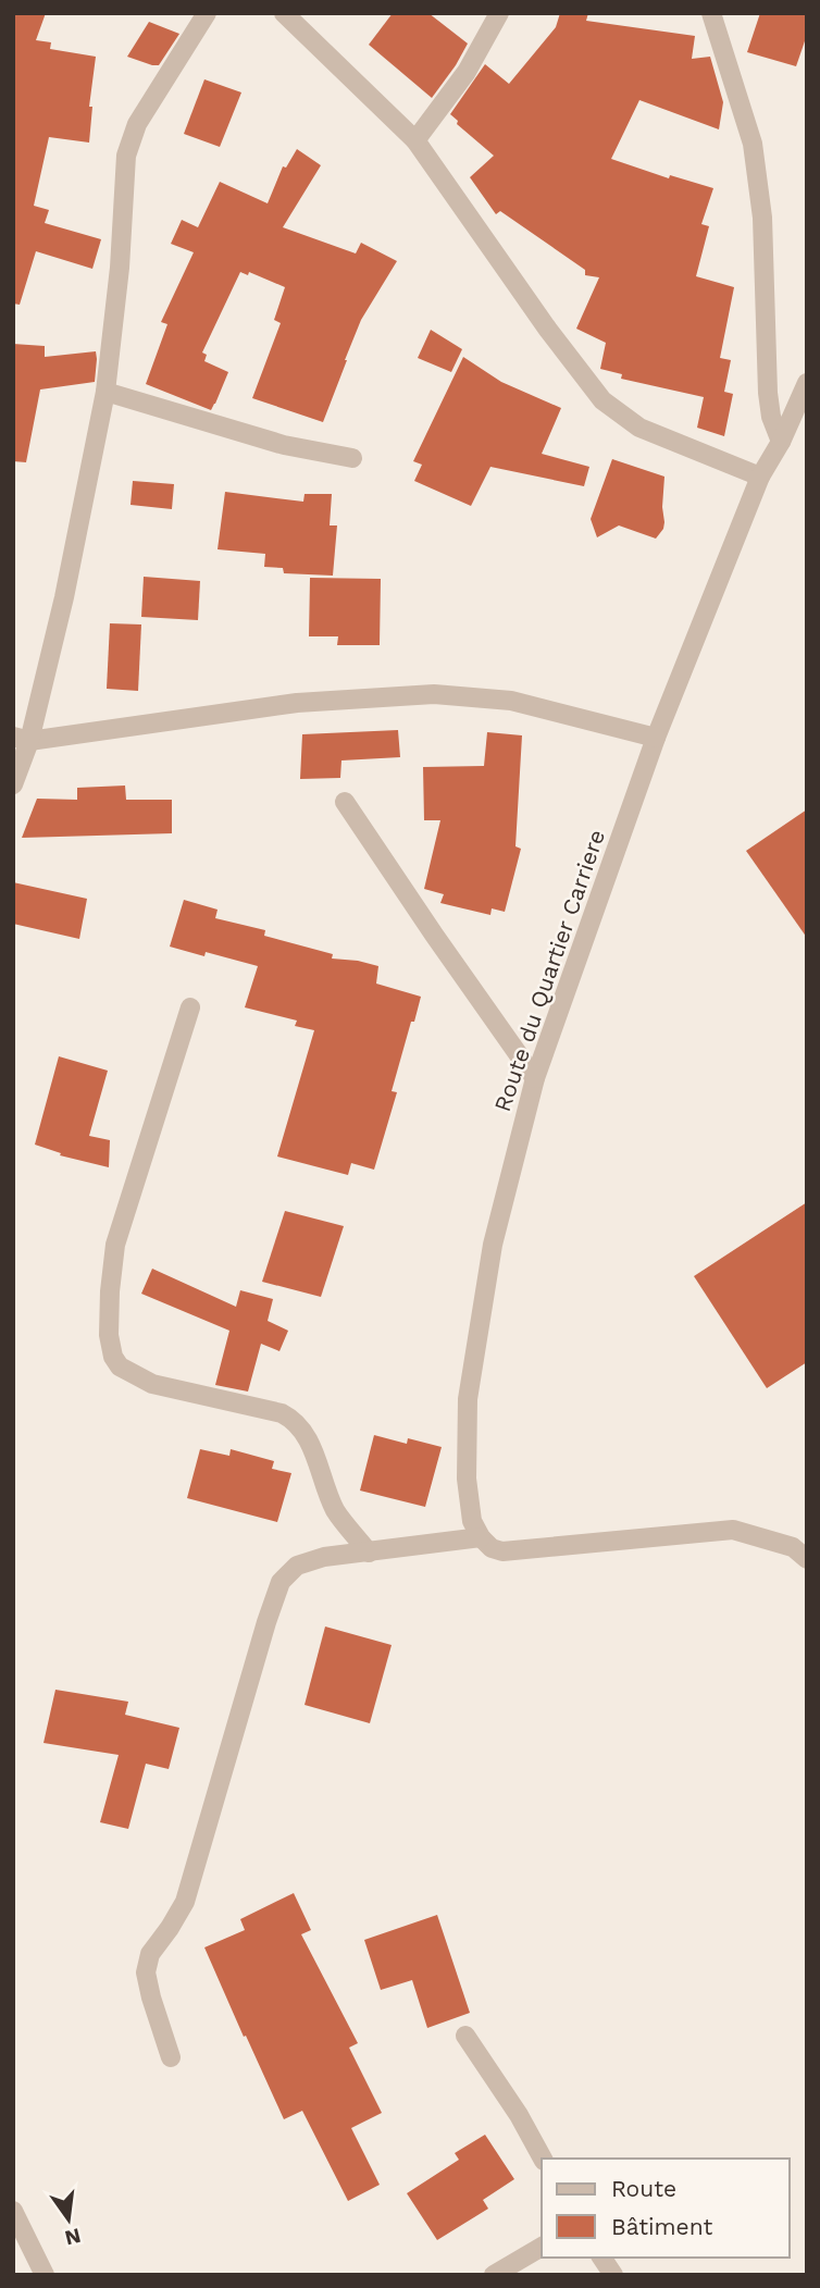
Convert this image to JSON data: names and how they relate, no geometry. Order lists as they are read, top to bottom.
{
  "streets": {
    "street": ["Route du Quartier Carriere"]
  },
  "legend": ["Route", "Bâtiment"],
  "north": "bottom"
}
